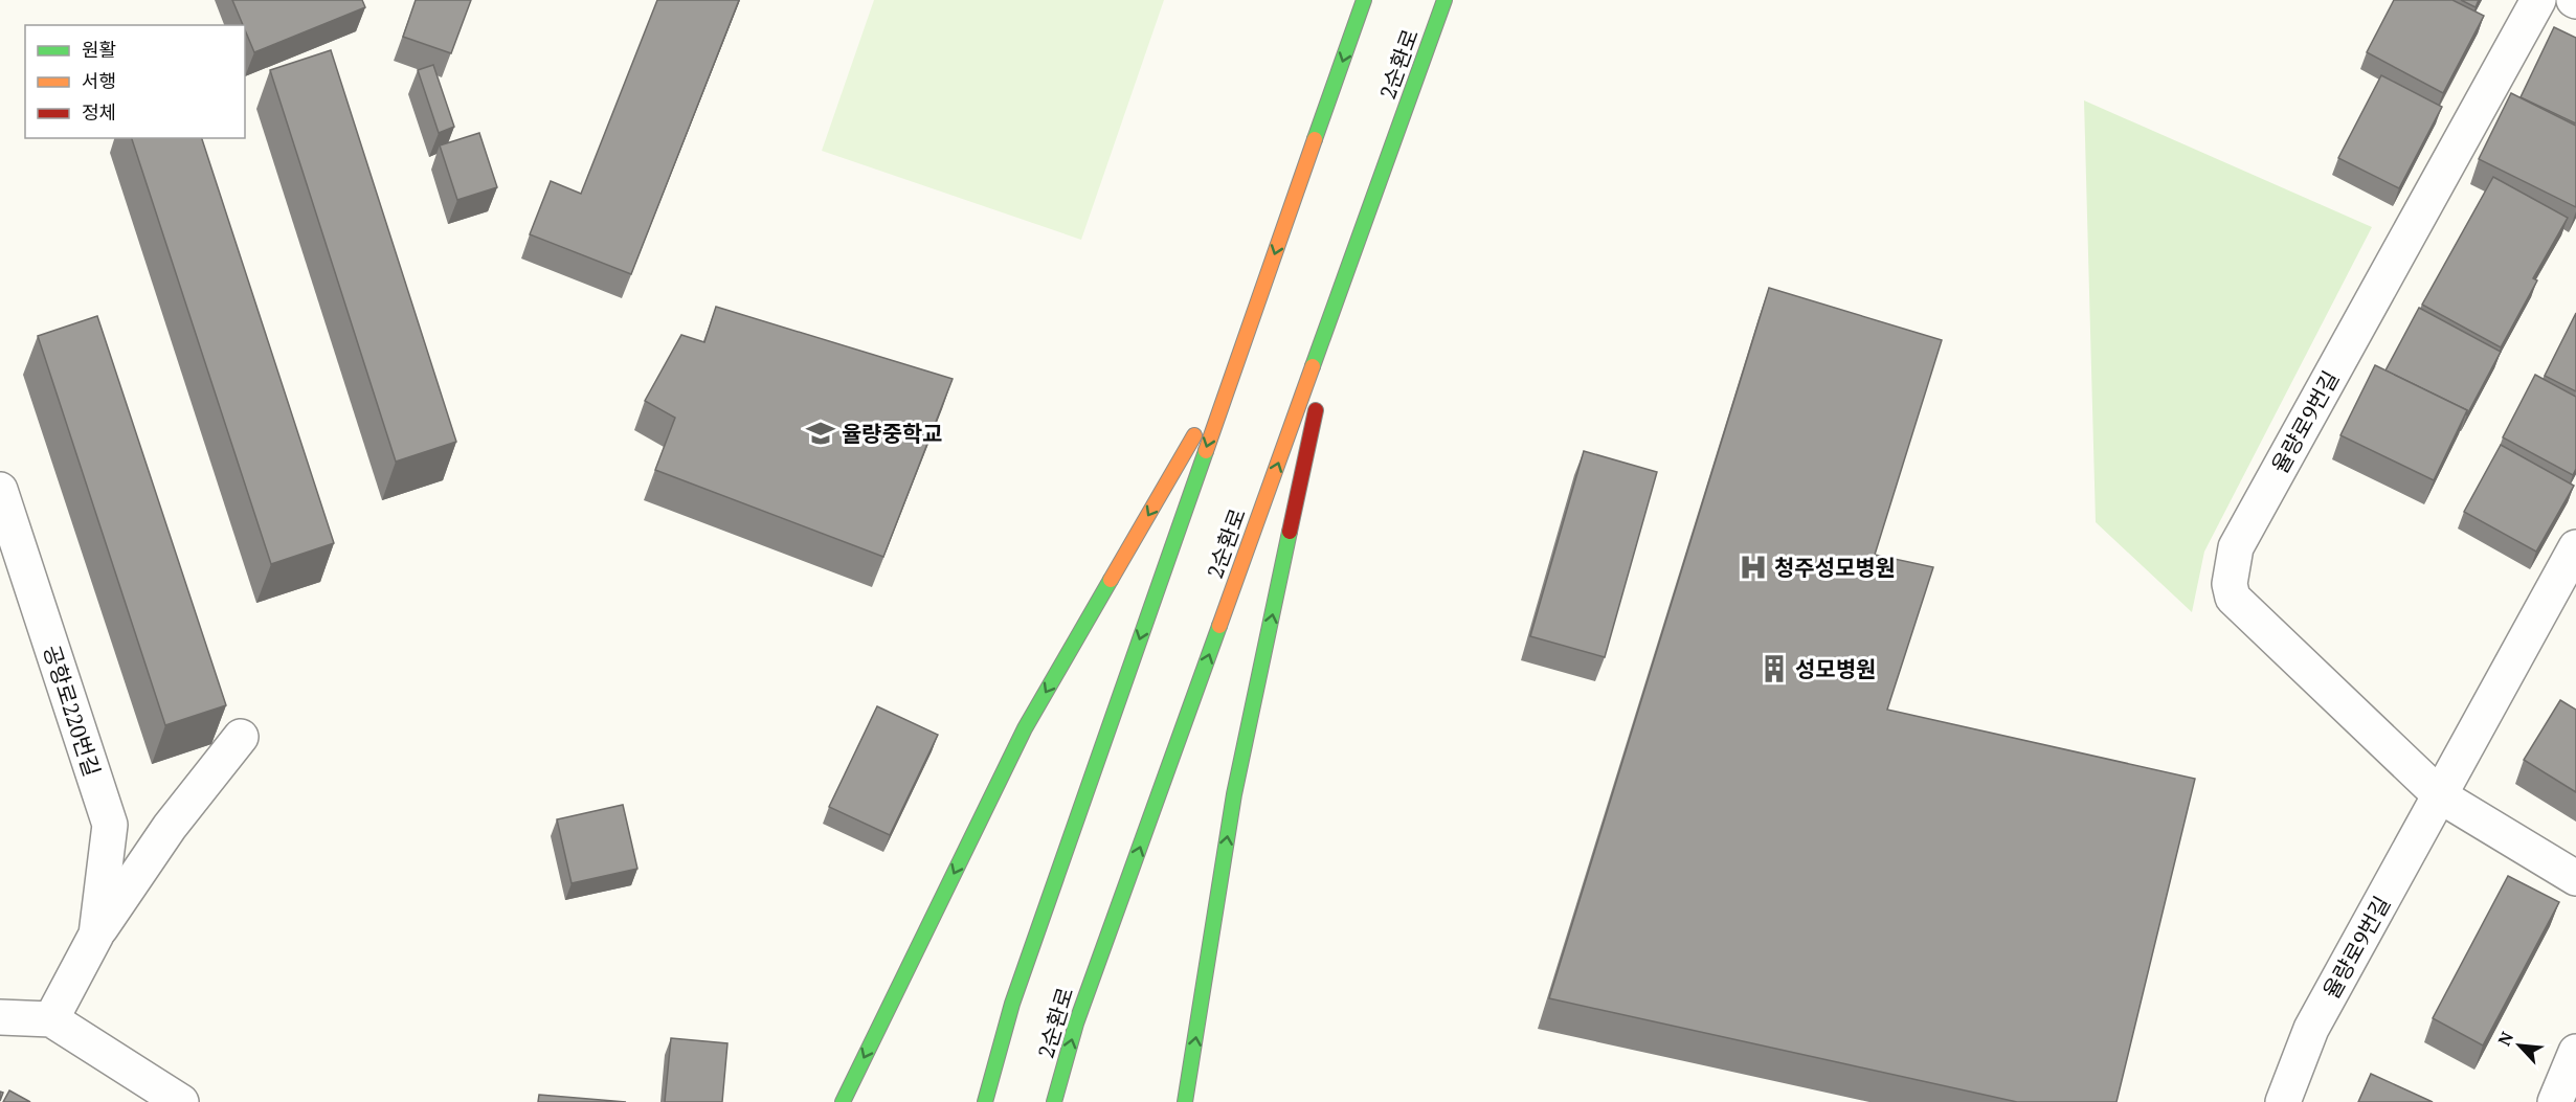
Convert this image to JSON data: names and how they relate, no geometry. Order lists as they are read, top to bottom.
{
  "streets": {
    "street": ["2순환로", "율량로9번길", "공항로220번길"]
  },
  "places": {
    "school or university": ["율량중학교"],
    "hospital": ["청주성모병원"],
    "building": ["성모병원"]
  },
  "legend": ["원활", "서행", "정체"],
  "north": "top left"
}
